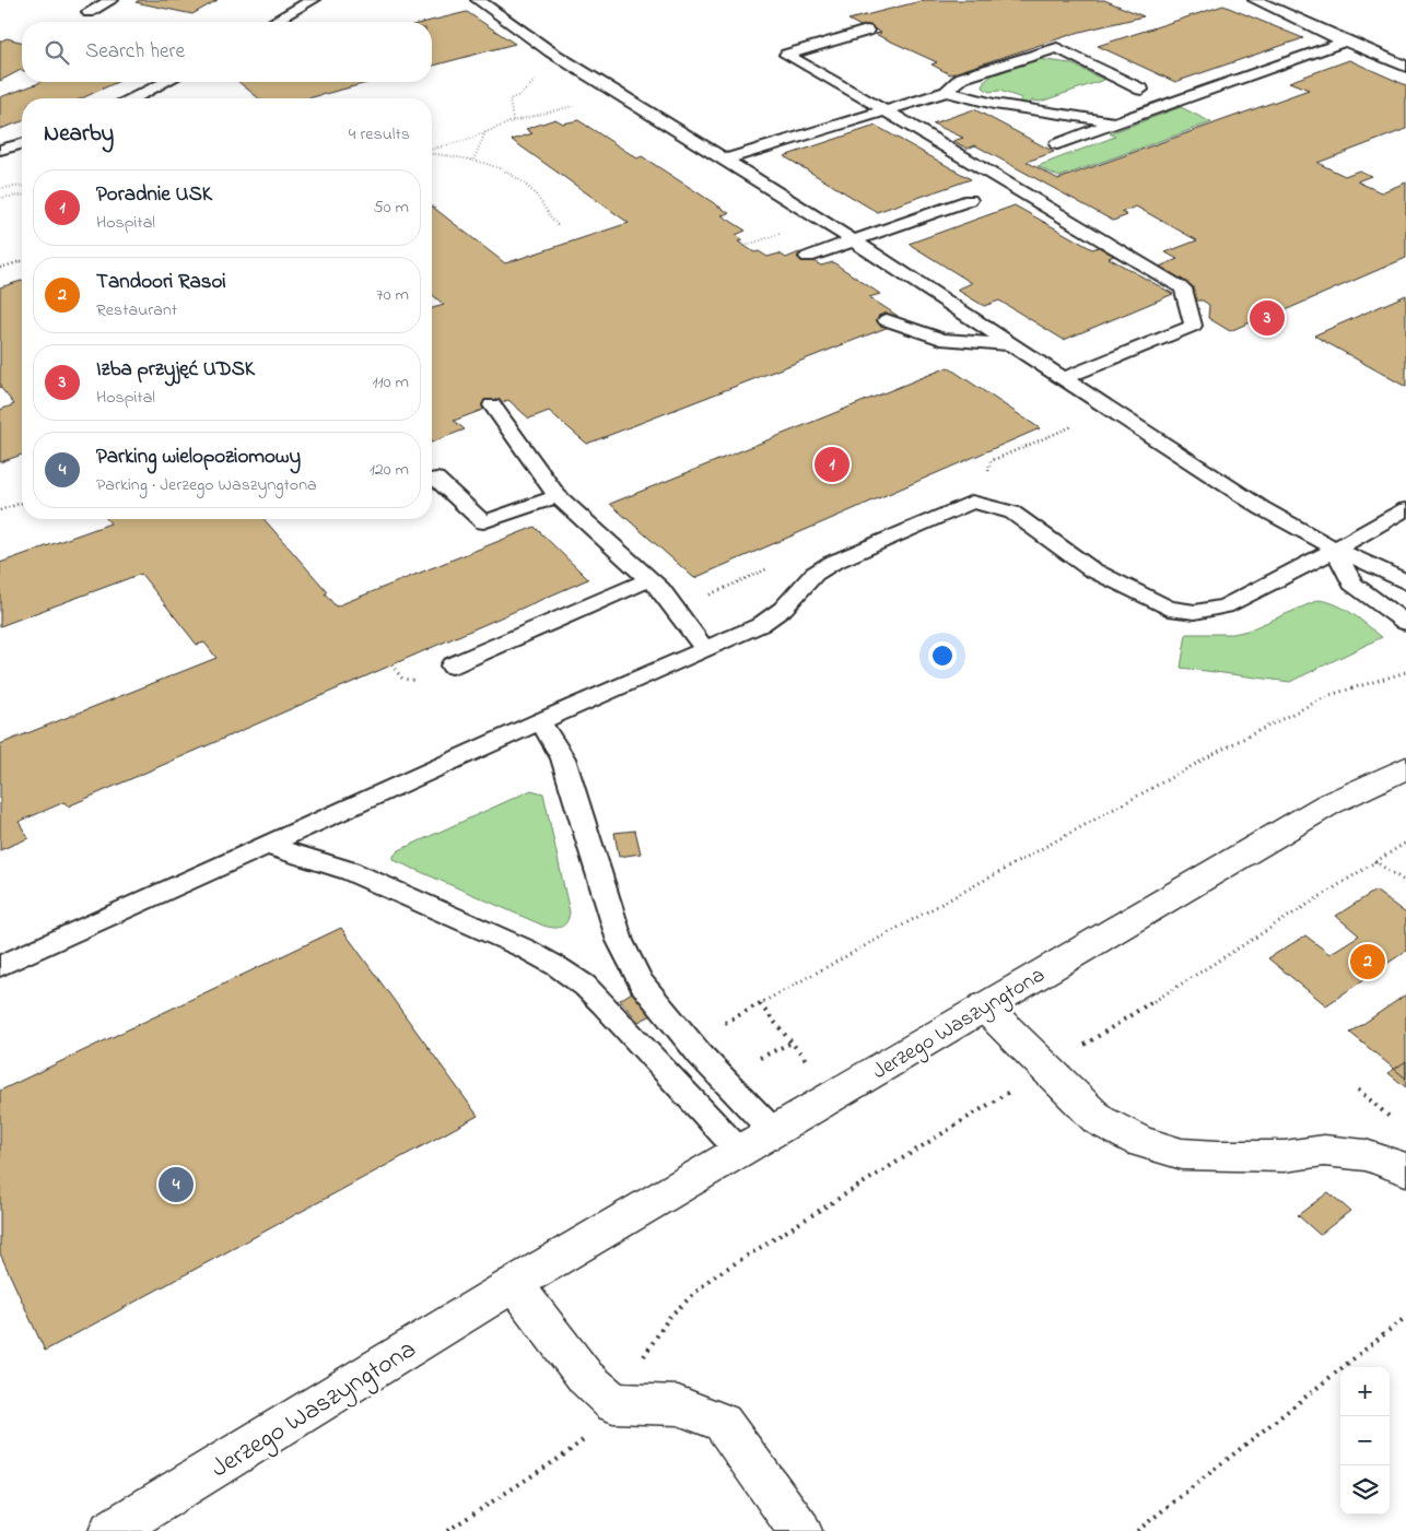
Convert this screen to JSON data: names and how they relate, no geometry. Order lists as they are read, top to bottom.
{
  "streets": {
    "street": ["Jerzego Waszyngtona"]
  },
  "page": {
    "search": "Search here",
    "heading": ["Nearby", "4 results"],
    "list": [
      {
        "mark": "1",
        "name": "Poradnie USK",
        "note": "Hospital",
        "value": "50 m"
      },
      {
        "mark": "2",
        "name": "Tandoori Rasoi",
        "note": "Restaurant",
        "value": "70 m"
      },
      {
        "mark": "3",
        "name": "Izba przyjęć UDSK",
        "note": "Hospital",
        "value": "110 m"
      },
      {
        "mark": "4",
        "name": "Parking wielopoziomowy",
        "note": "Parking · Jerzego Waszyngtona",
        "value": "120 m"
      }
    ],
    "pins": [
      "3",
      "1",
      "2",
      "4"
    ],
    "map_buttons": ["+", "−"]
  }
}
